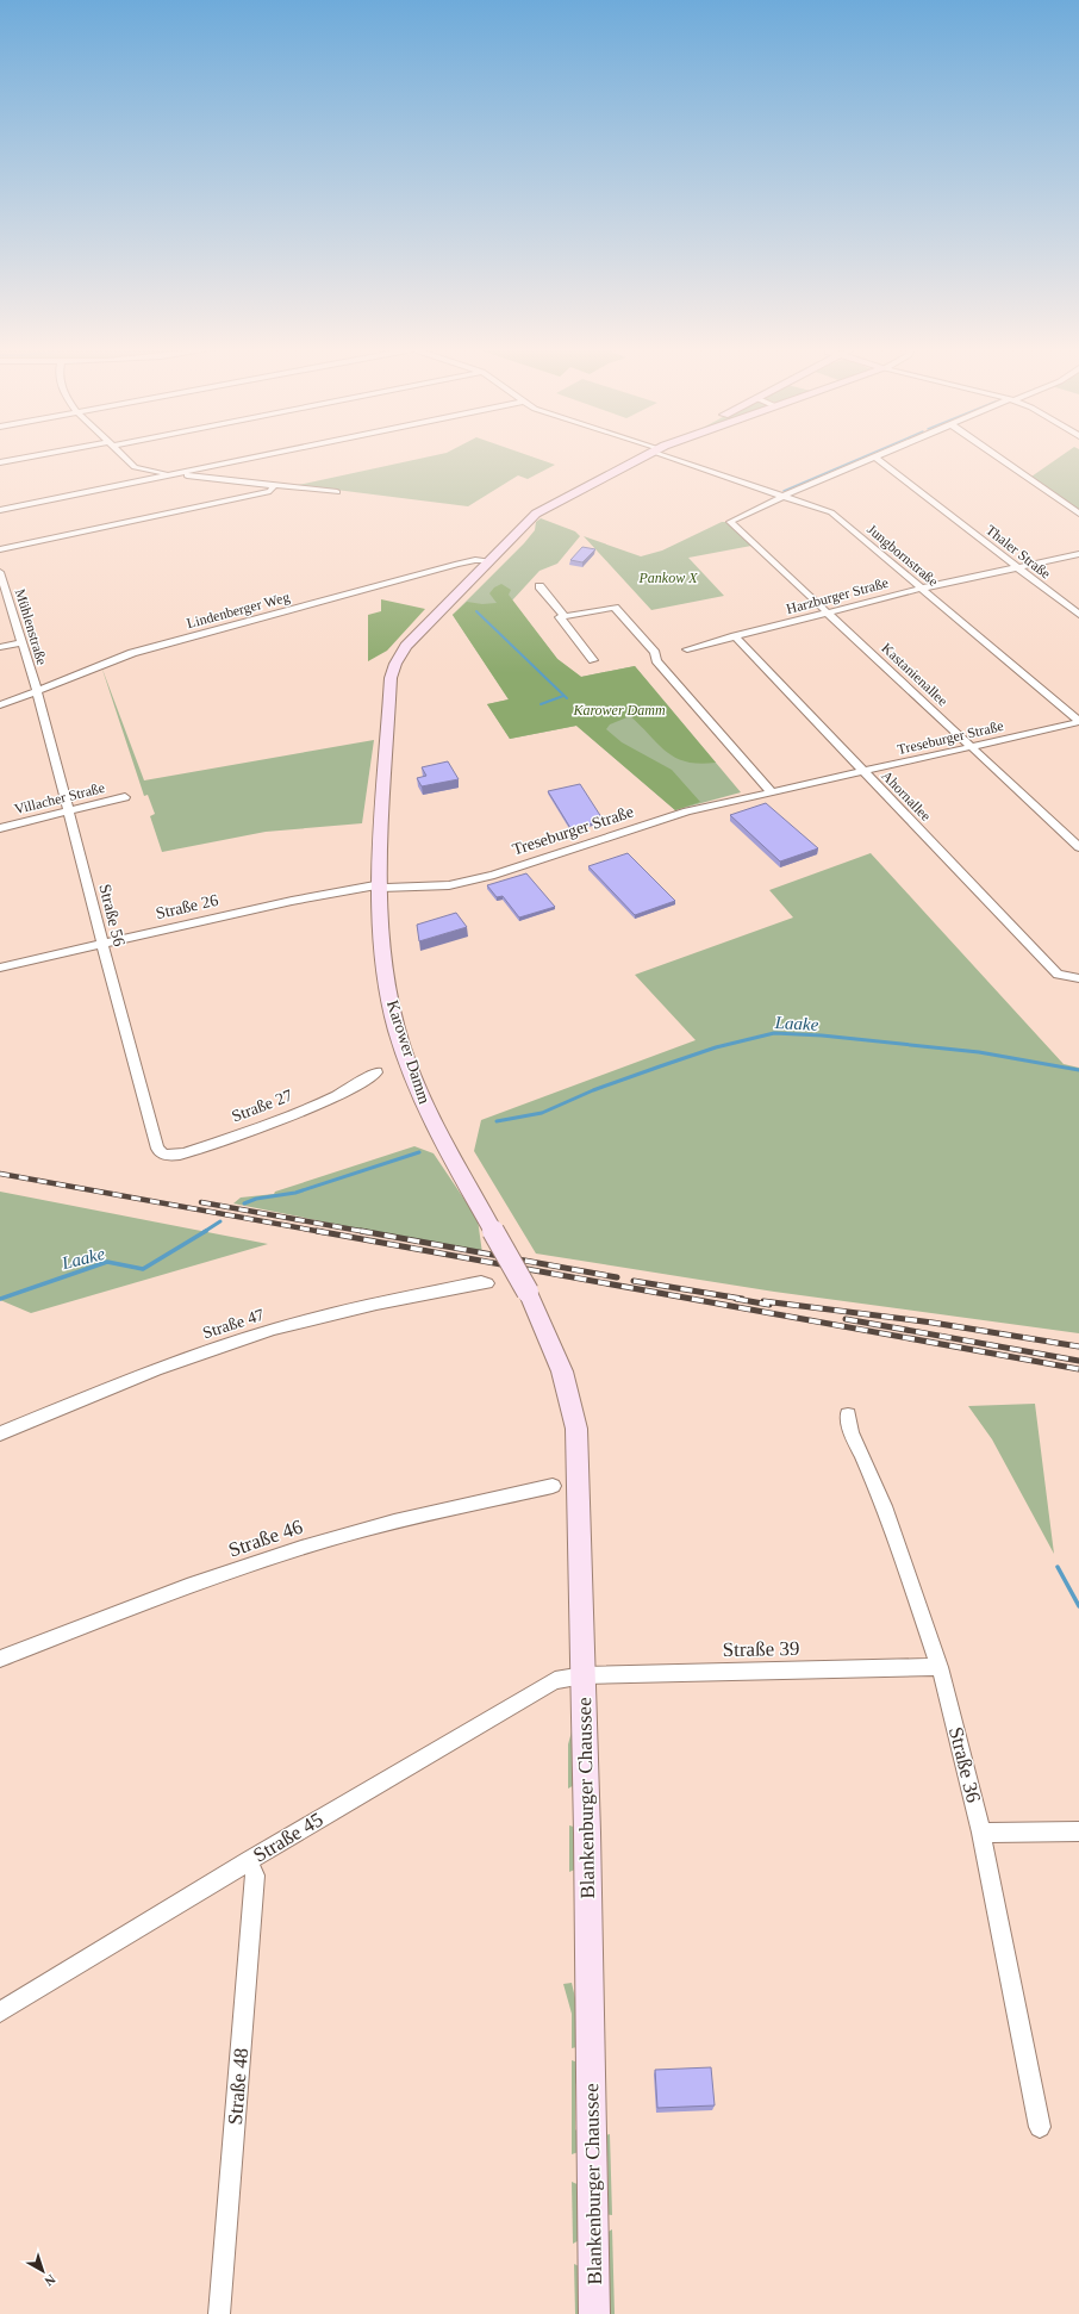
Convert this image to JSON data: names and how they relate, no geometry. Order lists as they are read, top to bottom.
{
  "streets": {
    "main road": ["Karower Damm", "Blankenburger Chaussee"],
    "street": [
      "Thaler Straße",
      "Jungbornstraße",
      "Harzburger Straße",
      "Lindenberger Weg",
      "Mühlenstraße",
      "Kastanienallee",
      "Treseburger Straße",
      "Ahornallee",
      "Villacher Straße",
      "Straße 26",
      "Straße 56",
      "Straße 27",
      "Straße 47",
      "Straße 46",
      "Straße 39",
      "Straße 36",
      "Straße 45",
      "Straße 48"
    ]
  },
  "crossings": [
    ["Thaler Straße", "Harzburger Straße"],
    ["Jungbornstraße", "Harzburger Straße"],
    ["Jungbornstraße", "Kastanienallee"],
    ["Jungbornstraße", "Treseburger Straße"],
    ["Harzburger Straße", "Kastanienallee"],
    ["Harzburger Straße", "Ahornallee"],
    ["Lindenberger Weg", "Mühlenstraße"],
    ["Lindenberger Weg", "Straße 56"],
    ["Lindenberger Weg", "Karower Damm"],
    ["Mühlenstraße", "Straße 56"],
    ["Kastanienallee", "Treseburger Straße"],
    ["Treseburger Straße", "Ahornallee"],
    ["Treseburger Straße", "Straße 26"],
    ["Treseburger Straße", "Karower Damm"],
    ["Villacher Straße", "Straße 56"],
    ["Straße 26", "Straße 56"],
    ["Straße 26", "Karower Damm"],
    ["Straße 56", "Straße 27"],
    ["Karower Damm", "Blankenburger Chaussee"],
    ["Straße 39", "Straße 36"],
    ["Straße 39", "Blankenburger Chaussee"],
    ["Straße 39", "Straße 45"],
    ["Blankenburger Chaussee", "Straße 45"],
    ["Straße 45", "Straße 48"]
  ],
  "water": ["Laake"],
  "parks": ["Pankow X", "Karower Damm"],
  "north": "bottom right"
}
